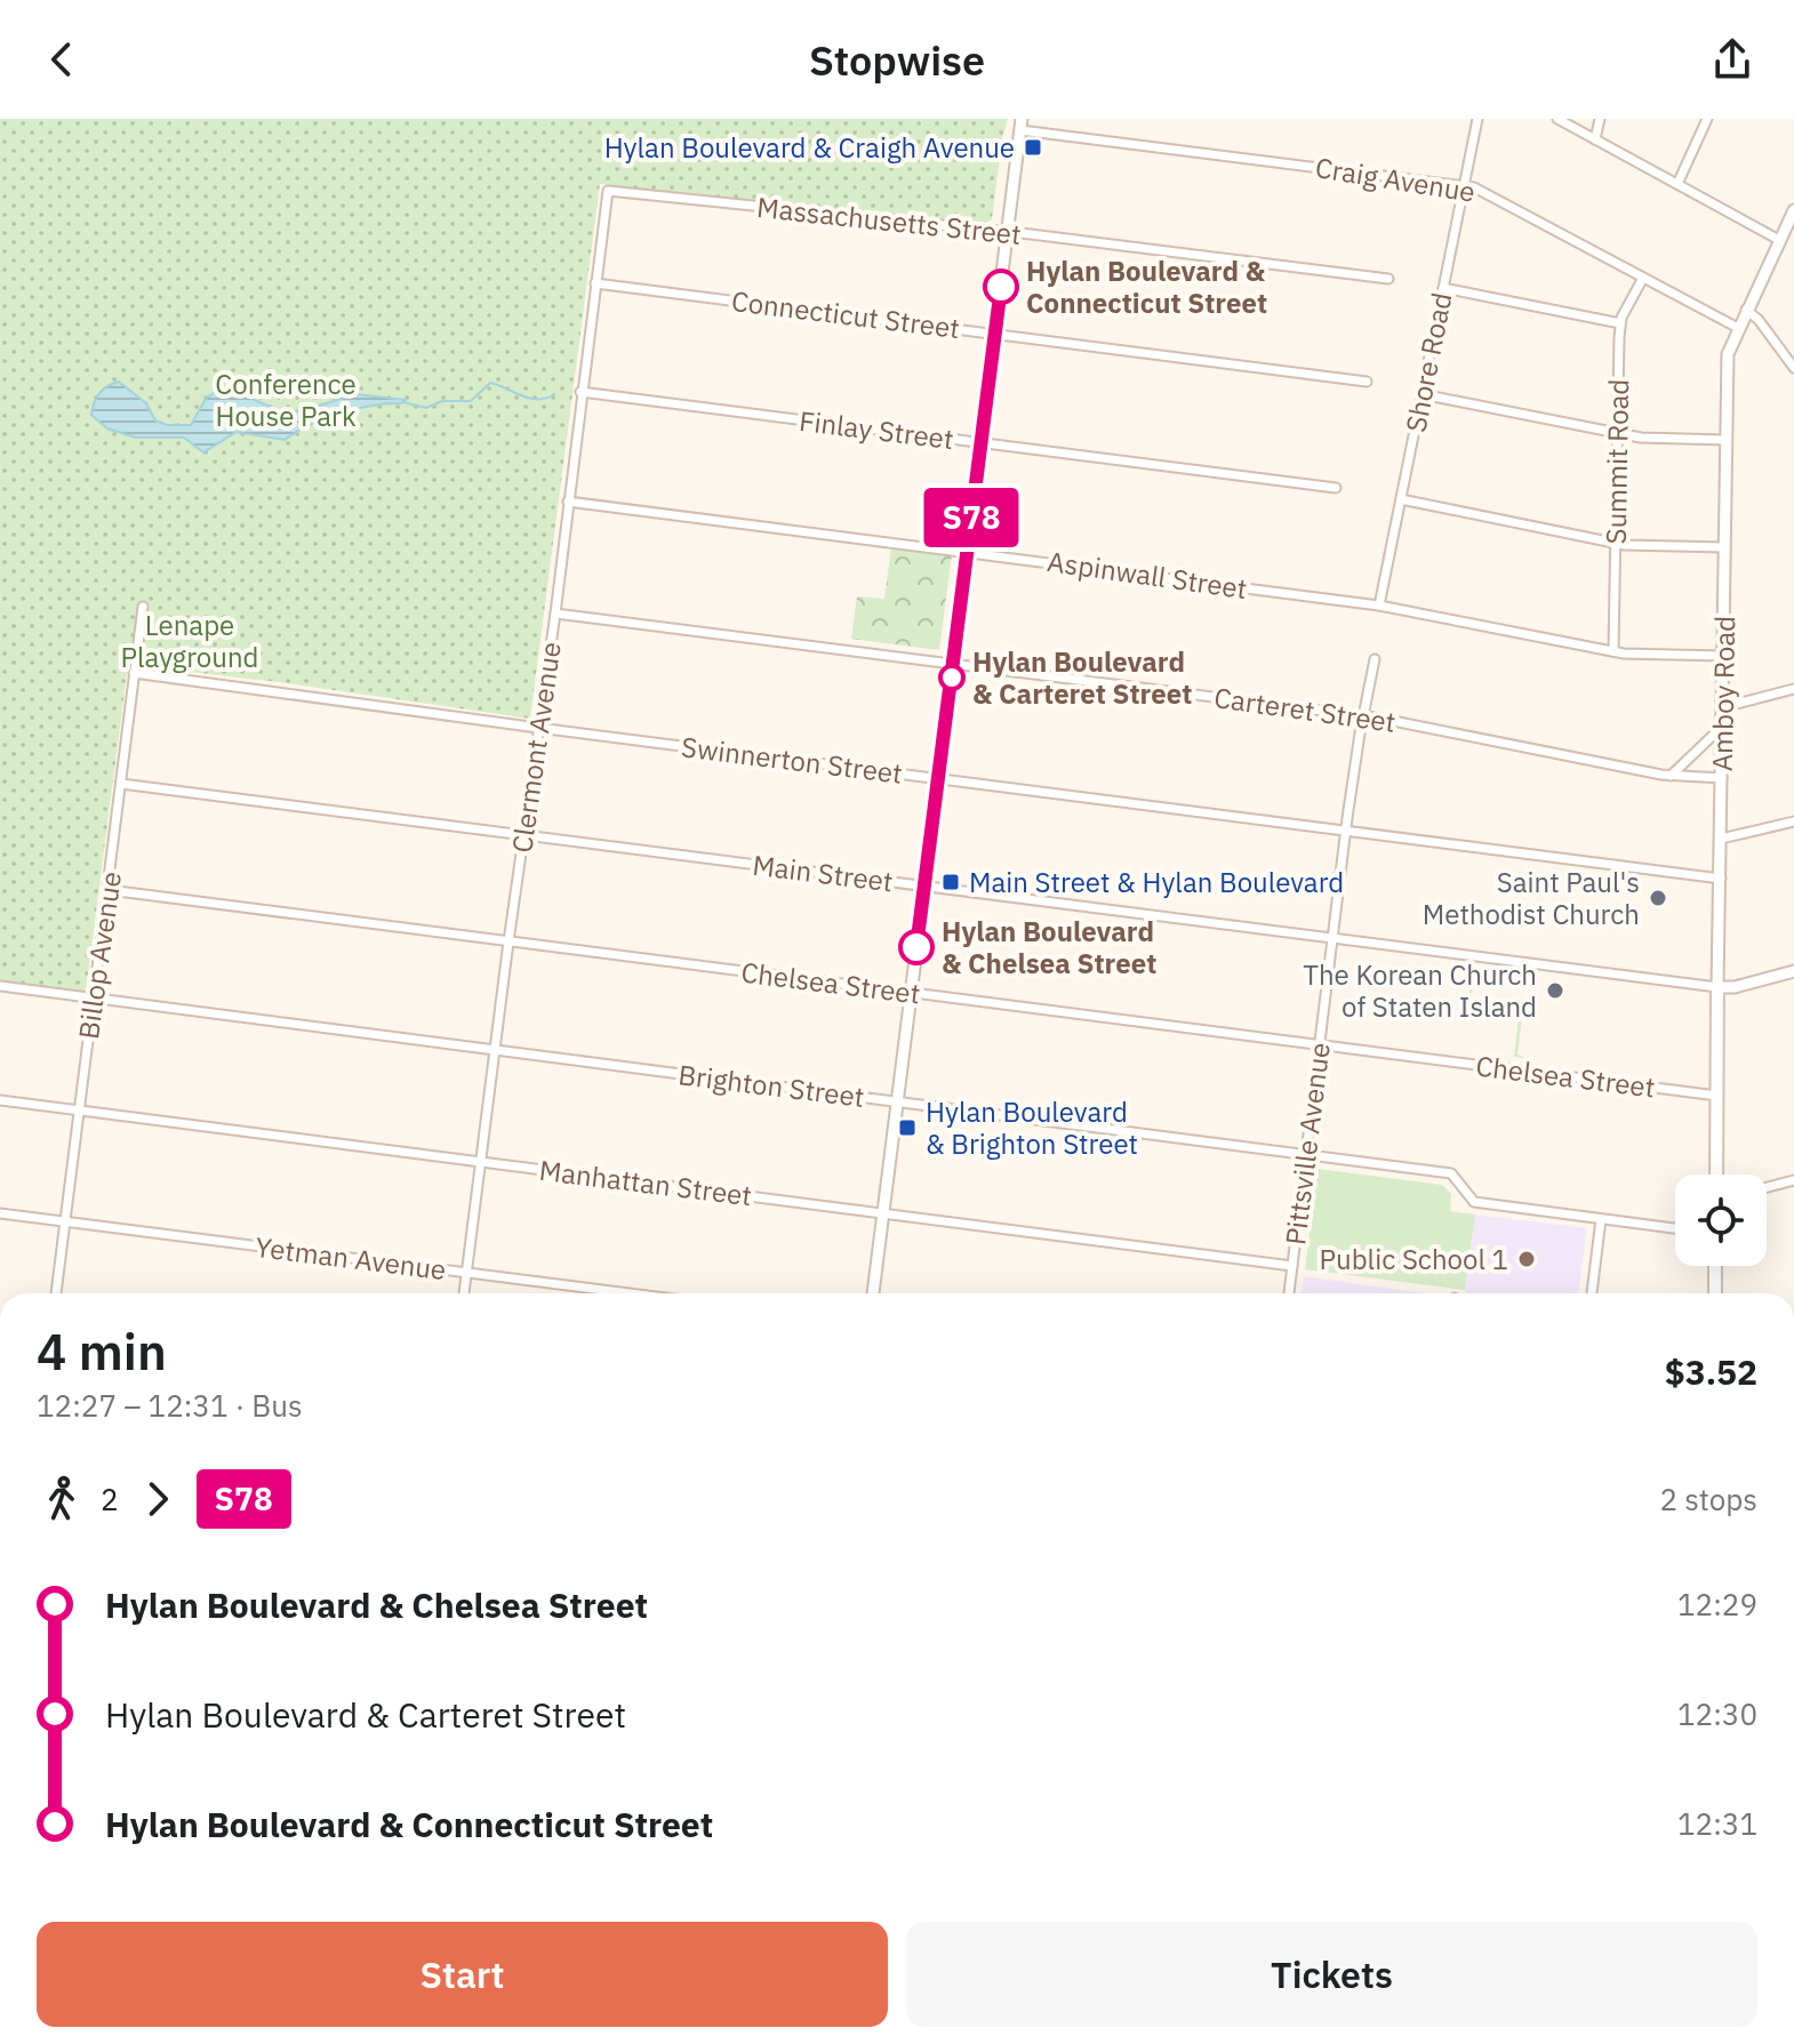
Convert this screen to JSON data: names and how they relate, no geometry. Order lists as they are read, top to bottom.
{
  "streets": {
    "main road": ["Amboy Road"],
    "street": [
      "Craig Avenue",
      "Massachusetts Street",
      "Connecticut Street",
      "Shore Road",
      "Finlay Street",
      "Summit Road",
      "Aspinwall Street",
      "Carteret Street",
      "Clermont Avenue",
      "Swinnerton Street",
      "Main Street",
      "Billop Avenue",
      "Chelsea Street",
      "Brighton Street",
      "Pittsville Avenue",
      "Manhattan Street",
      "Yetman Avenue"
    ]
  },
  "crossings": [
    ["Craig Avenue", "Shore Road"],
    ["Craig Avenue", "Summit Road"],
    ["Craig Avenue", "Amboy Road"],
    ["Massachusetts Street", "Clermont Avenue"],
    ["Connecticut Street", "Clermont Avenue"],
    ["Shore Road", "Aspinwall Street"],
    ["Finlay Street", "Clermont Avenue"],
    ["Summit Road", "Aspinwall Street"],
    ["Aspinwall Street", "Amboy Road"],
    ["Aspinwall Street", "Clermont Avenue"],
    ["Amboy Road", "Carteret Street"],
    ["Amboy Road", "Swinnerton Street"],
    ["Amboy Road", "Main Street"],
    ["Amboy Road", "Chelsea Street"],
    ["Carteret Street", "Clermont Avenue"],
    ["Carteret Street", "Pittsville Avenue"],
    ["Clermont Avenue", "Swinnerton Street"],
    ["Clermont Avenue", "Main Street"],
    ["Clermont Avenue", "Chelsea Street"],
    ["Clermont Avenue", "Brighton Street"],
    ["Clermont Avenue", "Manhattan Street"],
    ["Clermont Avenue", "Yetman Avenue"],
    ["Swinnerton Street", "Billop Avenue"],
    ["Swinnerton Street", "Pittsville Avenue"],
    ["Main Street", "Billop Avenue"],
    ["Main Street", "Pittsville Avenue"],
    ["Billop Avenue", "Chelsea Street"],
    ["Billop Avenue", "Brighton Street"],
    ["Billop Avenue", "Manhattan Street"],
    ["Billop Avenue", "Yetman Avenue"],
    ["Chelsea Street", "Pittsville Avenue"],
    ["Brighton Street", "Pittsville Avenue"],
    ["Pittsville Avenue", "Manhattan Street"]
  ],
  "parks": ["Conference House Park", "Lenape Playground"],
  "places": {
    "transit": ["Hylan Boulevard & Craigh Avenue", "Main Street & Hylan Boulevard", "Hylan Boulevard & Brighton Street"],
    "other": [
      "Hylan Boulevard & Connecticut Street",
      "Hylan Boulevard & Carteret Street",
      "Saint Paul's Methodist Church",
      "Hylan Boulevard & Chelsea Street",
      "The Korean Church of Staten Island",
      "Public School 1"
    ]
  },
  "lines": ["bus line S78"],
  "page": {
    "header": "Stopwise",
    "on_map": "S78",
    "heading": ["4 min", "12:27 – 12:31 · Bus", "$3.52"],
    "legs": ["2", "S78", "2 stops"],
    "list": [
      {
        "name": "Hylan Boulevard & Chelsea Street",
        "value": "12:29"
      },
      {
        "name": "Hylan Boulevard & Carteret Street",
        "value": "12:30"
      },
      {
        "name": "Hylan Boulevard & Connecticut Street",
        "value": "12:31"
      }
    ],
    "buttons": ["Start", "Tickets"]
  }
}
